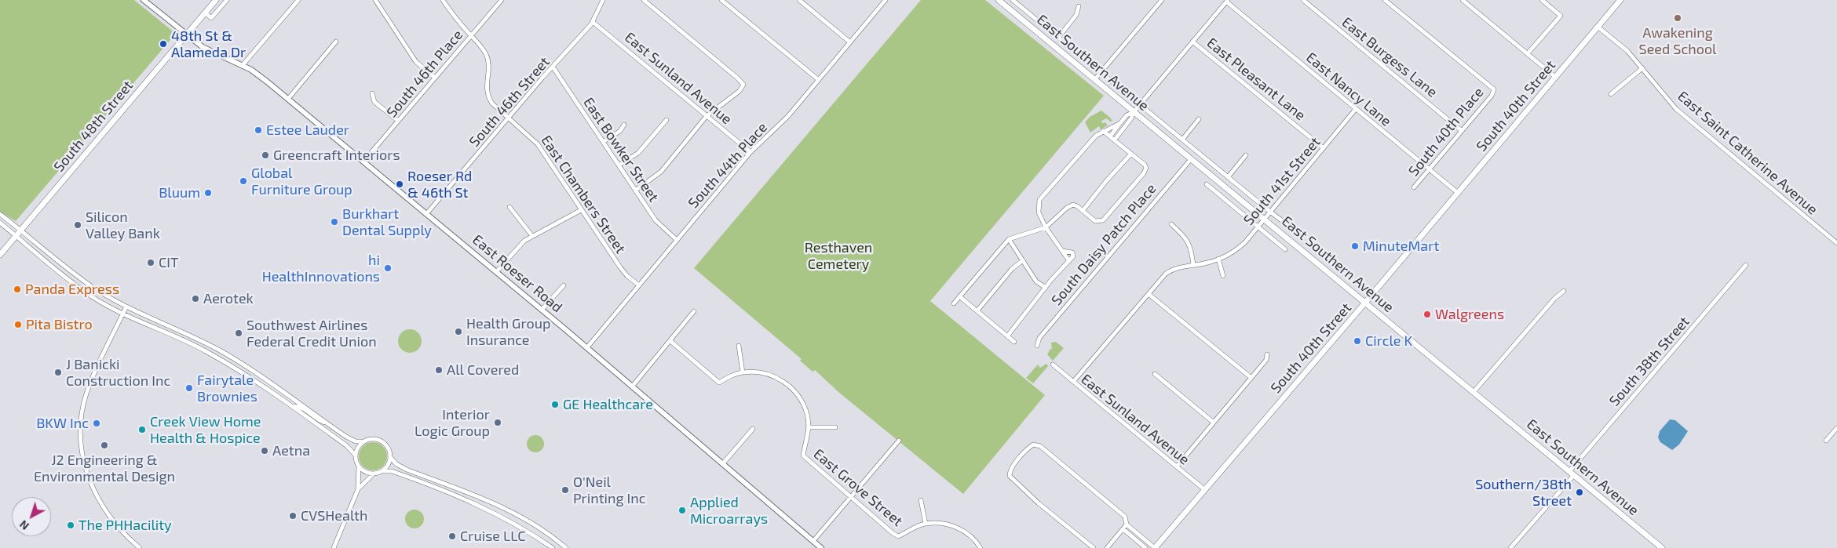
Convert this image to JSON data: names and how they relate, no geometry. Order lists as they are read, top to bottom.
{
  "streets": {
    "main road": ["East Southern Avenue", "South 40th Street", "South 48th Street"],
    "street": [
      "East Burgess Lane",
      "South 46th Place",
      "East Sunland Avenue",
      "East Pleasant Lane",
      "East Nancy Lane",
      "South 46th Street",
      "South 40th Place",
      "East Bowker Street",
      "East Saint Catherine Avenue",
      "South 44th Place",
      "South 41st Street",
      "East Chambers Street",
      "South Daisy Patch Place",
      "East Roeser Road",
      "South 38th Street",
      "East Grove Street"
    ]
  },
  "crossings": [
    ["East Burgess Lane", "South 40th Place"],
    ["East Southern Avenue", "South 40th Street"],
    ["East Southern Avenue", "South 41st Street"],
    ["East Southern Avenue", "South Daisy Patch Place"],
    ["East Southern Avenue", "South 38th Street"],
    ["South 46th Place", "East Chambers Street"],
    ["South 46th Place", "East Roeser Road"],
    ["East Sunland Avenue", "South 46th Street"],
    ["East Sunland Avenue", "South 40th Street"],
    ["East Sunland Avenue", "South 44th Place"],
    ["East Sunland Avenue", "South 41st Street"],
    ["East Pleasant Lane", "South 41st Street"],
    ["East Nancy Lane", "South 40th Street"],
    ["East Nancy Lane", "South 40th Place"],
    ["East Nancy Lane", "South 41st Street"],
    ["South 46th Street", "East Bowker Street"],
    ["South 46th Street", "East Chambers Street"],
    ["South 46th Street", "East Roeser Road"],
    ["South 40th Street", "East Saint Catherine Avenue"],
    ["South 48th Street", "East Roeser Road"],
    ["East Bowker Street", "South 44th Place"],
    ["South 44th Place", "East Chambers Street"],
    ["South 44th Place", "East Roeser Road"]
  ],
  "parks": ["Resthaven Cemetery"],
  "places": [
    "Awakening Seed School",
    "48th St & Alameda Dr",
    "Estee Lauder",
    "Greencraft Interiors",
    "Global Furniture Group",
    "Roeser Rd & 46th St",
    "Bluum",
    "Burkhart Dental Supply",
    "Silicon Valley Bank",
    "MinuteMart",
    "CIT",
    "hi HealthInnovations",
    "Panda Express",
    "Aerotek",
    "Walgreens",
    "Pita Bistro",
    "Health Group Insurance",
    "Southwest Airlines Federal Credit Union",
    "Circle K",
    "All Covered",
    "J Banicki Construction Inc",
    "Fairytale Brownies",
    "GE Healthcare",
    "Interior Logic Group",
    "BKW Inc",
    "Creek View Home Health & Hospice",
    "J2 Engineering & Environmental Design",
    "Aetna",
    "O'Neil Printing Inc",
    "Southern/38th Street",
    "Applied Microarrays",
    "CVSHealth",
    "The PHHacility",
    "Cruise LLC"
  ],
  "north": "bottom left"
}
